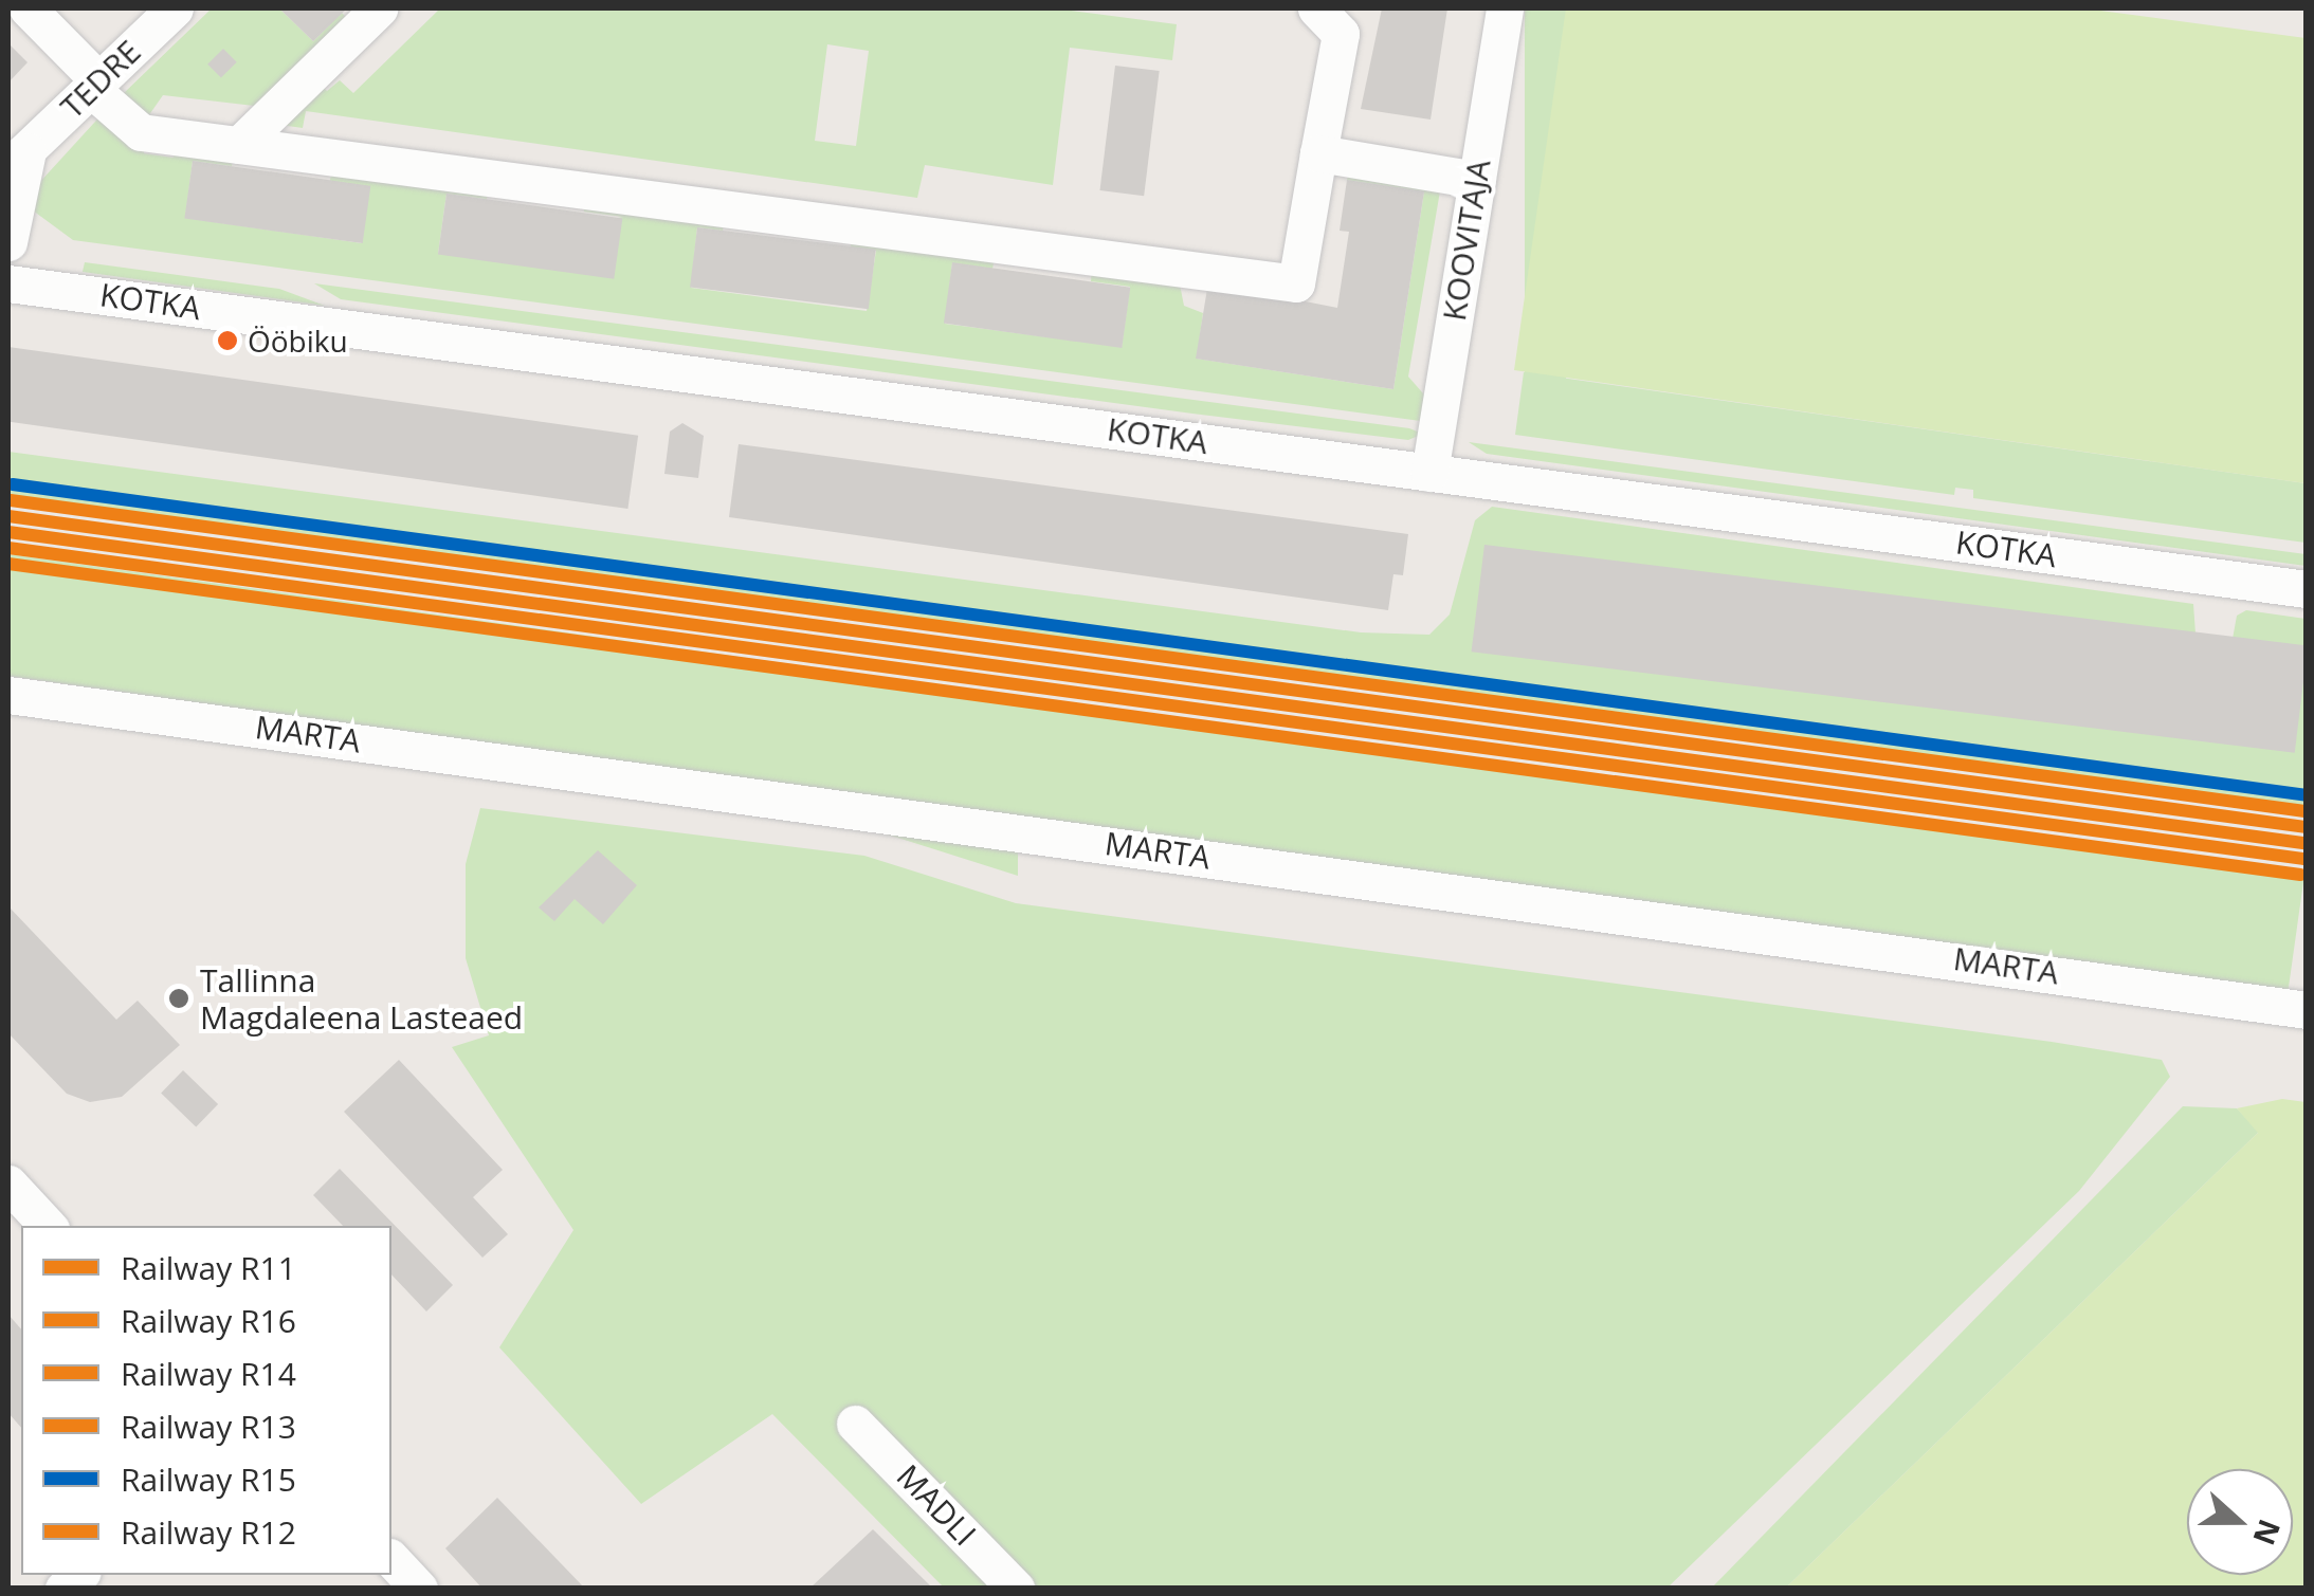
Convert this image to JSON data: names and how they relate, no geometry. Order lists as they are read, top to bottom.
{
  "streets": {
    "street": [
      "TEDRE",
      "KOOVITAJA",
      "KOTKA",
      "MARTA",
      "MADLI"
    ]
  },
  "crossings": [
    ["KOOVITAJA", "KOTKA"]
  ],
  "places": ["Ööbiku", "Tallinna Magdaleena Lasteaed"],
  "lines": [
    "rail line R15",
    "rail line R14",
    "rail line R11",
    "rail line R16",
    "rail line R13",
    "rail line R12"
  ],
  "legend": [
    "Railway R11",
    "Railway R16",
    "Railway R14",
    "Railway R13",
    "Railway R15",
    "Railway R12"
  ],
  "north": "right"
}
